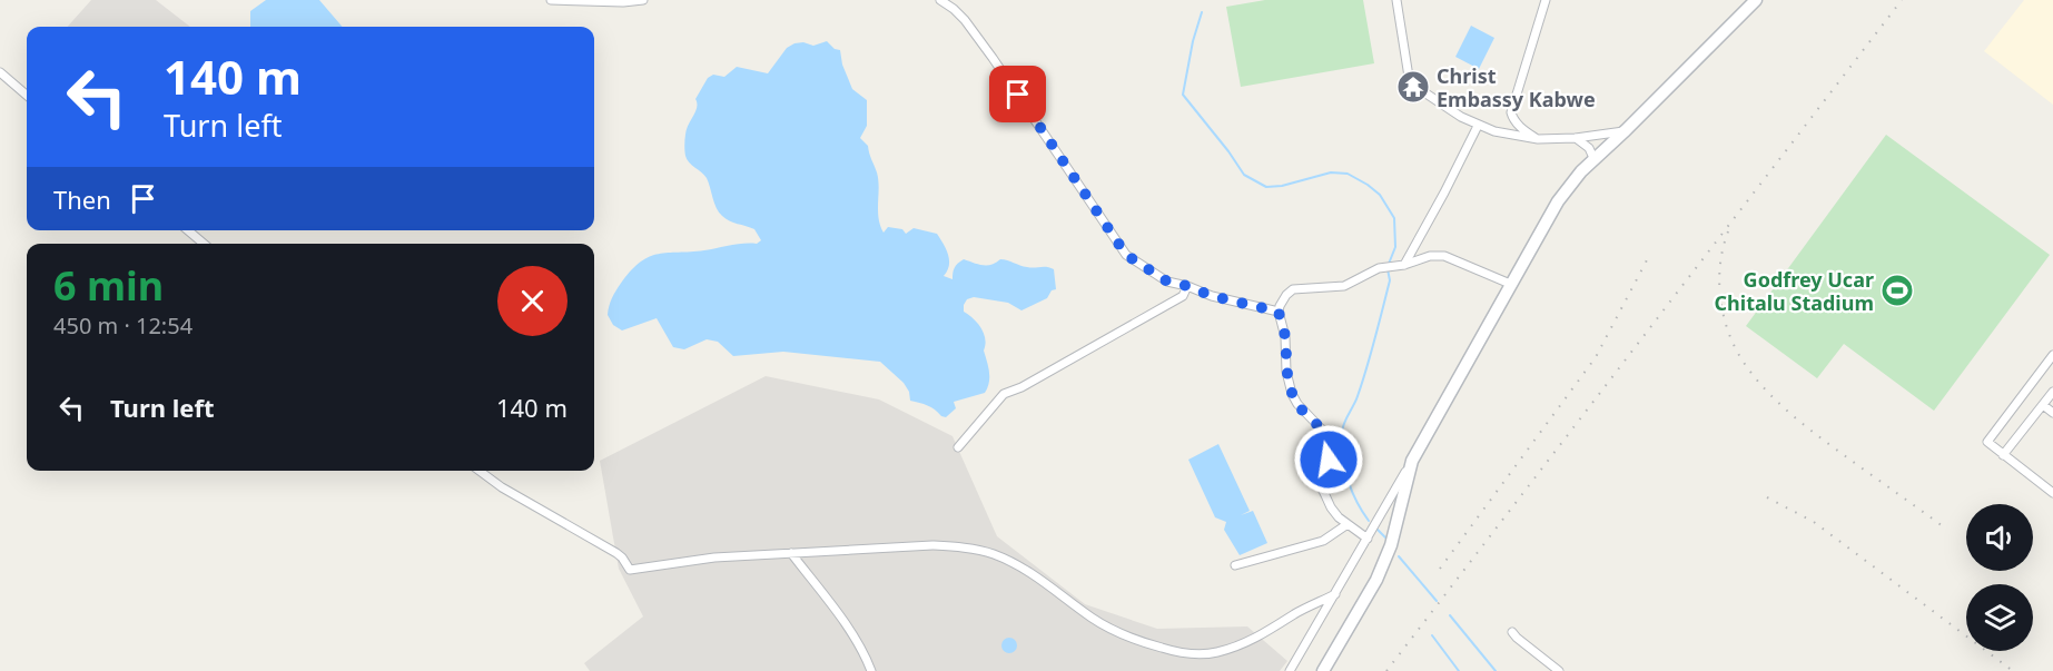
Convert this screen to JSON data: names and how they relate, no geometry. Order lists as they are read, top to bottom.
{
  "places": {
    "temple": ["Christ Embassy Kabwe"],
    "sports": ["Godfrey Ucar Chitalu Stadium"]
  },
  "page": {
    "turn": ["140 m", "Turn left"],
    "then": "Then",
    "heading": ["6 min", "450 m · 12:54"],
    "list": [
      {
        "name": "Turn left",
        "value": "140 m"
      }
    ]
  }
}
